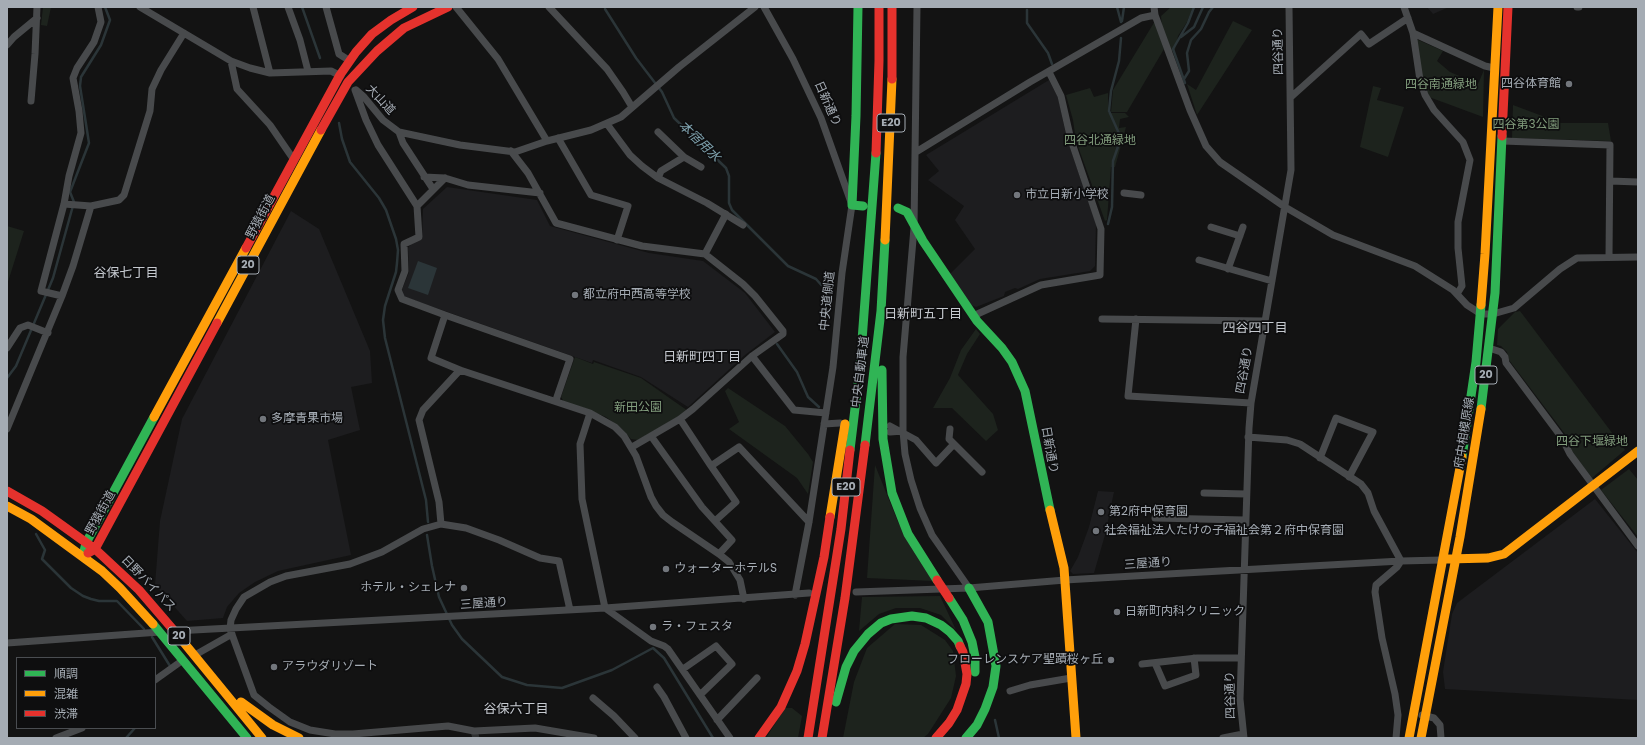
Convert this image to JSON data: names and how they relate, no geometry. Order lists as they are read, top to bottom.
{
  "streets": {
    "main road": [
      "日新通り",
      "E20",
      "野猿街道",
      "20",
      "中央道側道",
      "中央自動車道",
      "府中相模原線",
      "日野バイパス"
    ],
    "street": ["四谷通り", "大山道", "三屋通り"]
  },
  "crossings": [
    ["四谷通り", "三屋通り"],
    ["大山道", "野猿街道"],
    ["日新通り", "中央道側道"],
    ["日新通り", "三屋通り"],
    ["野猿街道", "日野バイパス"],
    ["中央道側道", "三屋通り"],
    ["府中相模原線", "三屋通り"],
    ["三屋通り", "日野バイパス"]
  ],
  "districts": [
    "谷保七丁目",
    "日新町五丁目",
    "四谷四丁目",
    "日新町四丁目",
    "谷保六丁目"
  ],
  "water": ["本宿用水"],
  "parks": [
    "四谷南通緑地",
    "四谷第3公園",
    "四谷北通緑地",
    "新田公園",
    "四谷下堰緑地"
  ],
  "places": [
    "四谷体育館",
    "市立日新小学校",
    "都立府中西高等学校",
    "多摩青果市場",
    "第2府中保育園",
    "社会福祉法人たけの子福祉会第２府中保育園",
    "ウォーターホテルS",
    "ホテル・シェレナ",
    "日新町内科クリニック",
    "ラ・フェスタ",
    "フローレンスケア聖蹟桜ヶ丘",
    "アラウダリゾート"
  ],
  "legend": ["順調", "混雑", "渋滞"]
}
